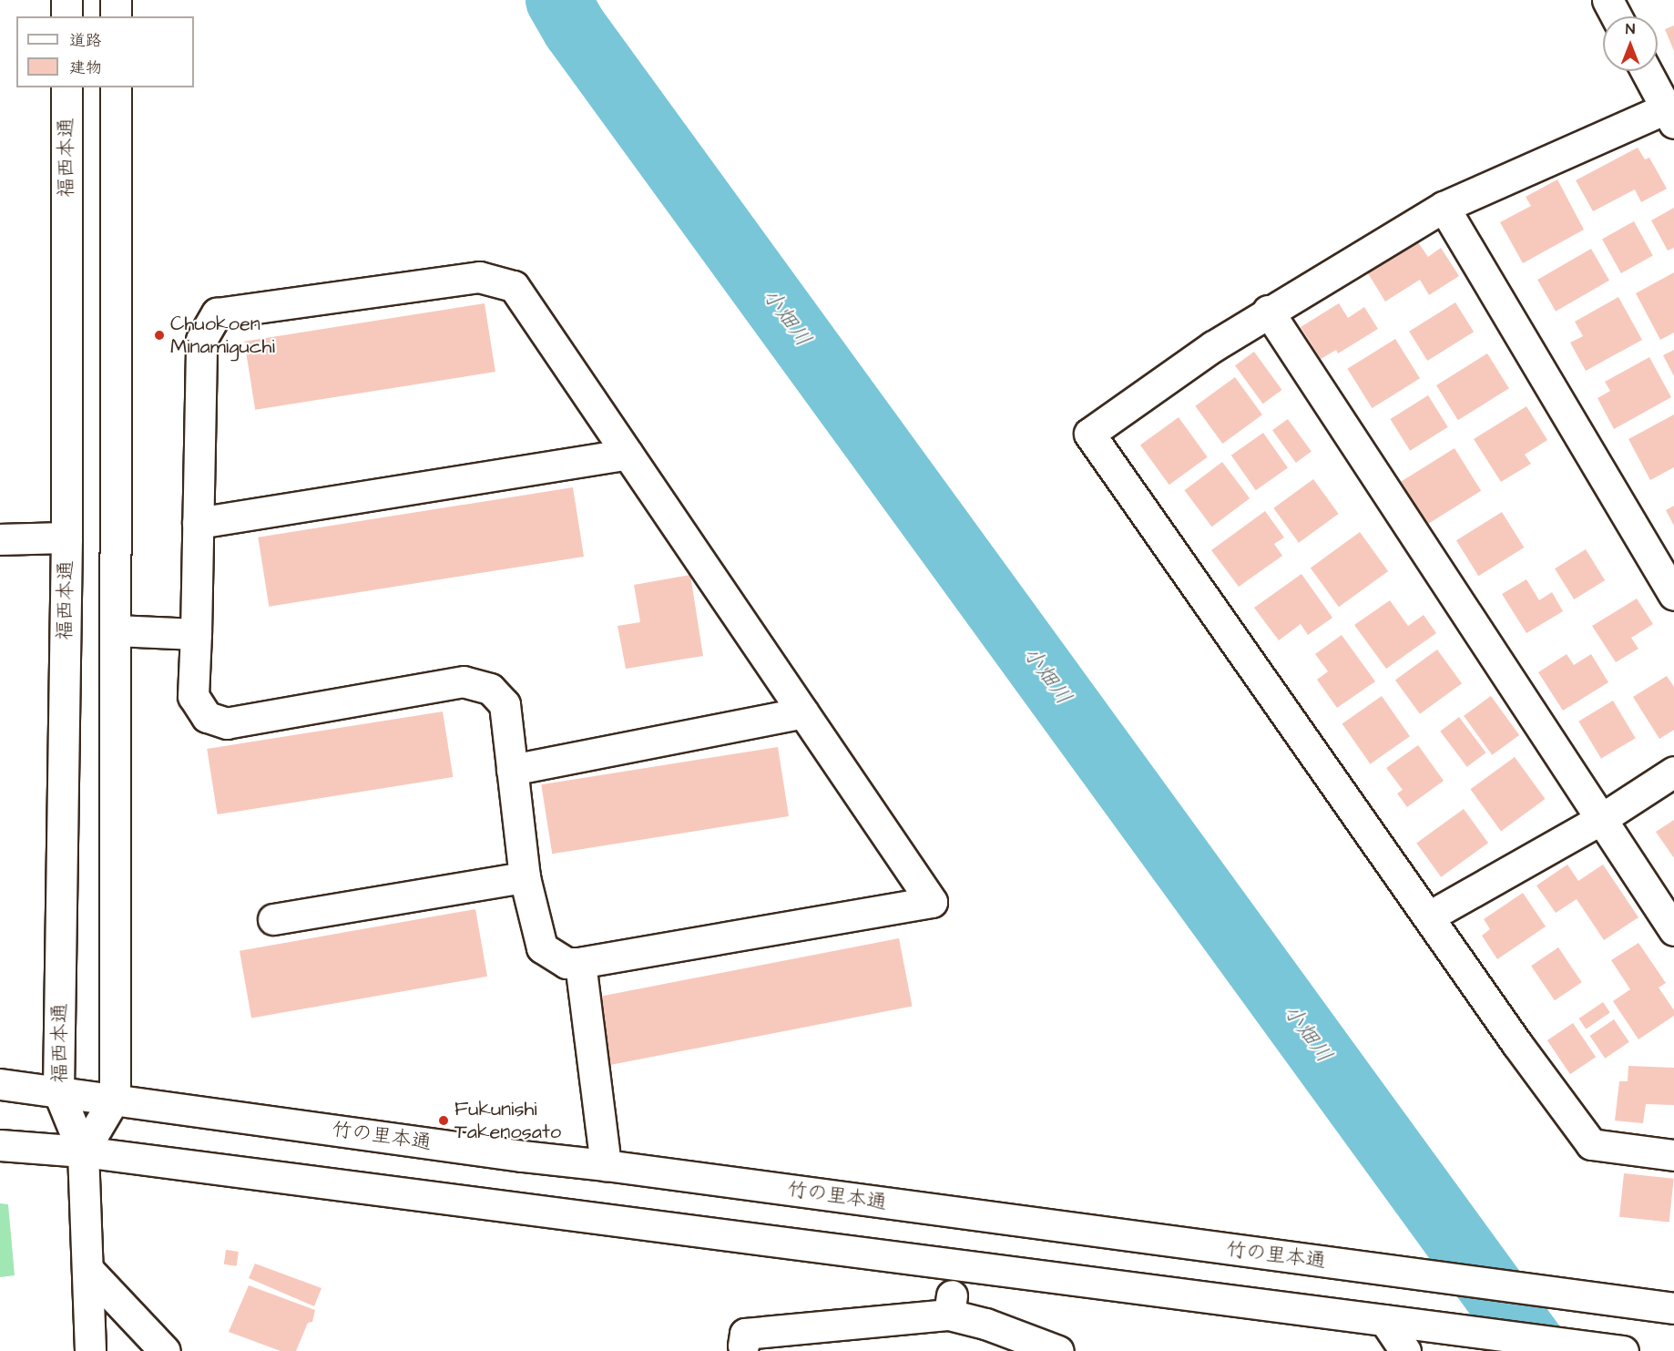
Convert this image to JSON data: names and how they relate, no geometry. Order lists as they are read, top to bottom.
{
  "streets": {
    "street": ["福西本通", "竹の里本通"]
  },
  "crossings": [
    ["福西本通", "竹の里本通"]
  ],
  "water": ["小畑川"],
  "places": ["Chuokoen Minamiguchi", "Fukunishi Takenosato"],
  "legend": ["道路", "建物"],
  "north": "top"
}
